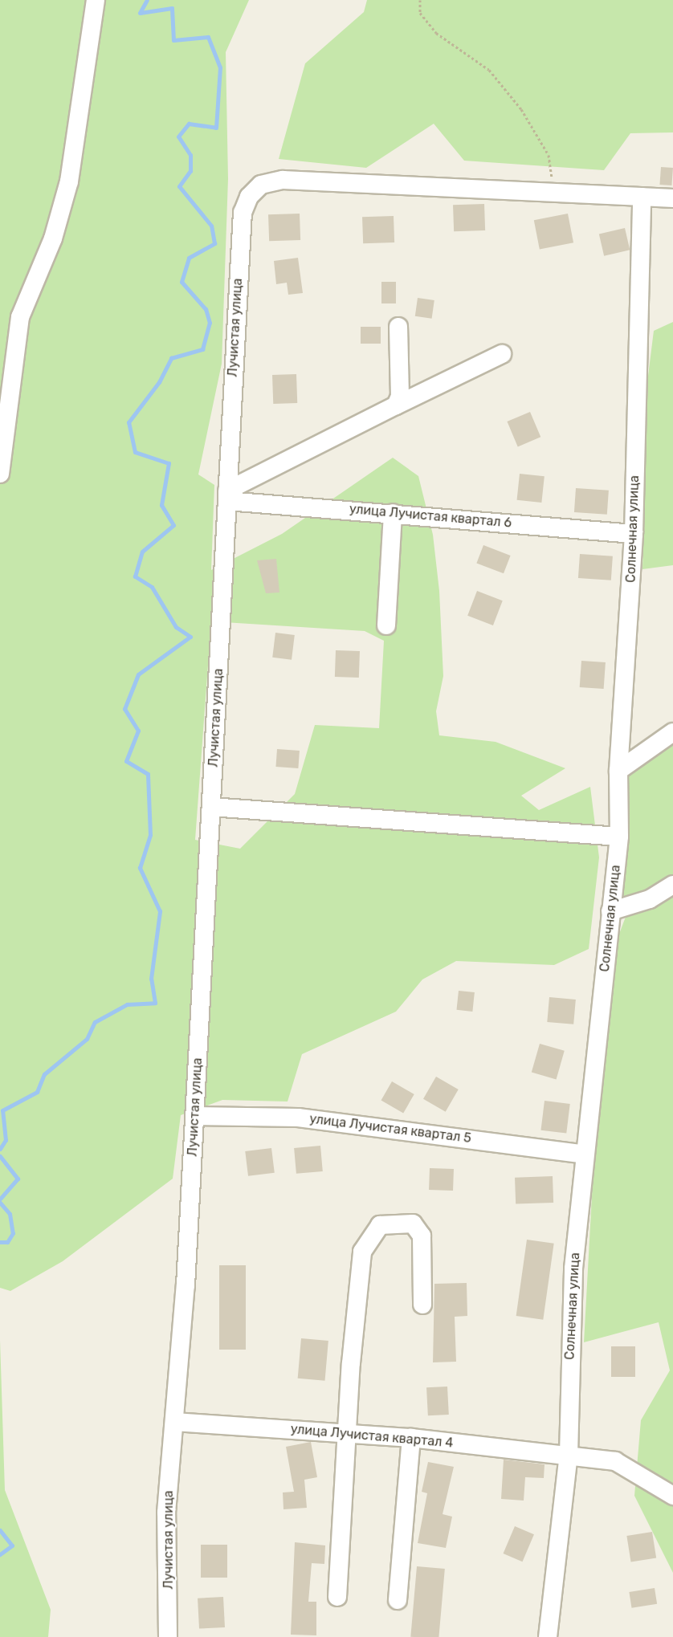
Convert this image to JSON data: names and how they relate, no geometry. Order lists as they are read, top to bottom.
{
  "streets": {
    "street": [
      "Лучистая улица",
      "улица Лучистая квартал 6",
      "Солнечная улица",
      "улица Лучистая квартал 5",
      "улица Лучистая квартал 4"
    ]
  },
  "crossings": [
    ["Лучистая улица", "улица Лучистая квартал 6"],
    ["Лучистая улица", "Солнечная улица"],
    ["Лучистая улица", "улица Лучистая квартал 5"],
    ["Лучистая улица", "улица Лучистая квартал 4"],
    ["улица Лучистая квартал 6", "Солнечная улица"],
    ["Солнечная улица", "улица Лучистая квартал 5"],
    ["Солнечная улица", "улица Лучистая квартал 4"]
  ]
}
